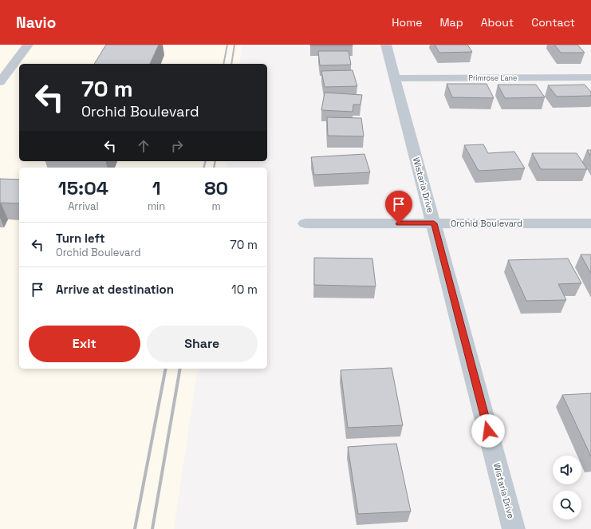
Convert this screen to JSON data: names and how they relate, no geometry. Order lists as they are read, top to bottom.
{
  "streets": {
    "street": ["Primrose Lane", "Wistaria Drive", "Orchid Boulevard"]
  },
  "crossings": [
    ["Primrose Lane", "Wistaria Drive"],
    ["Wistaria Drive", "Orchid Boulevard"]
  ],
  "page": {
    "header": "Navio",
    "nav": [
      "Home",
      "Map",
      "About",
      "Contact"
    ],
    "turn": ["70 m", "Orchid Boulevard"],
    "eta": [
      "15:04",
      "Arrival",
      "1",
      "min",
      "80",
      "m"
    ],
    "list": [
      {
        "name": "Turn left",
        "note": "Orchid Boulevard",
        "value": "70 m"
      },
      {
        "name": "Arrive at destination",
        "value": "10 m"
      }
    ],
    "buttons": ["Exit", "Share"]
  }
}
